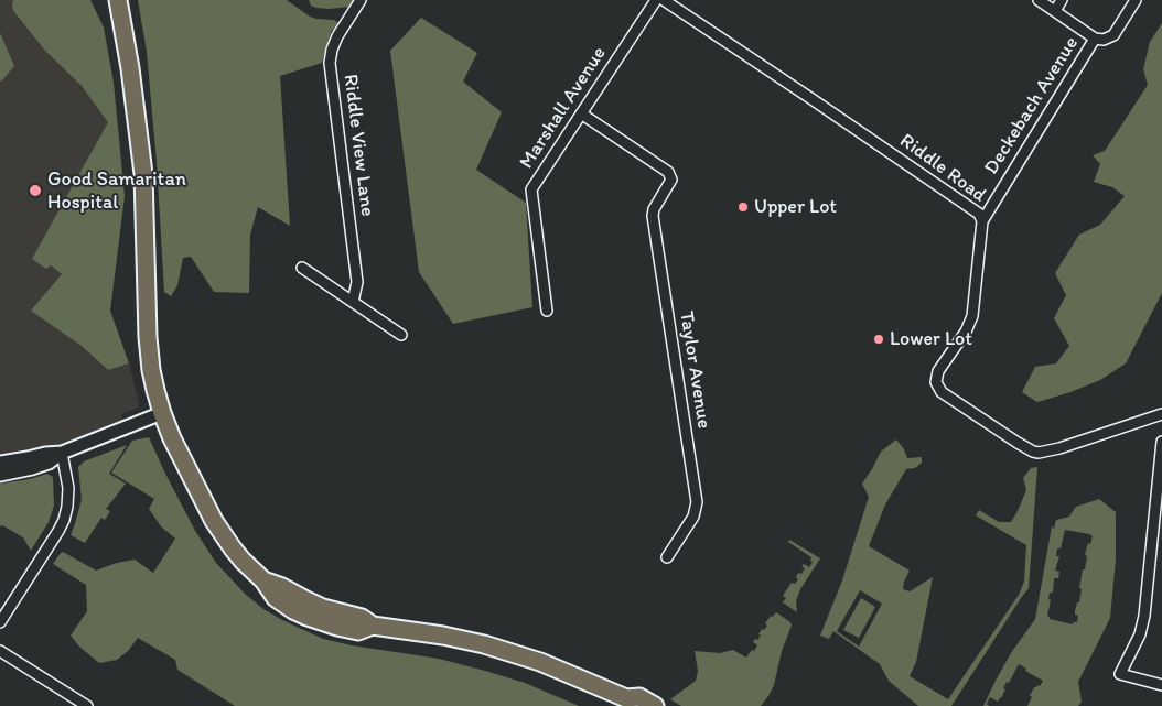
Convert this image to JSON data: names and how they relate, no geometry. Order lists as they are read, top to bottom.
{
  "streets": {
    "street": [
      "Deckebach Avenue",
      "Marshall Avenue",
      "Riddle View Lane",
      "Riddle Road",
      "Taylor Avenue"
    ]
  },
  "crossings": [
    ["Deckebach Avenue", "Riddle Road"],
    ["Marshall Avenue", "Taylor Avenue"]
  ],
  "places": ["Good Samaritan Hospital", "Upper Lot", "Lower Lot"]
}
